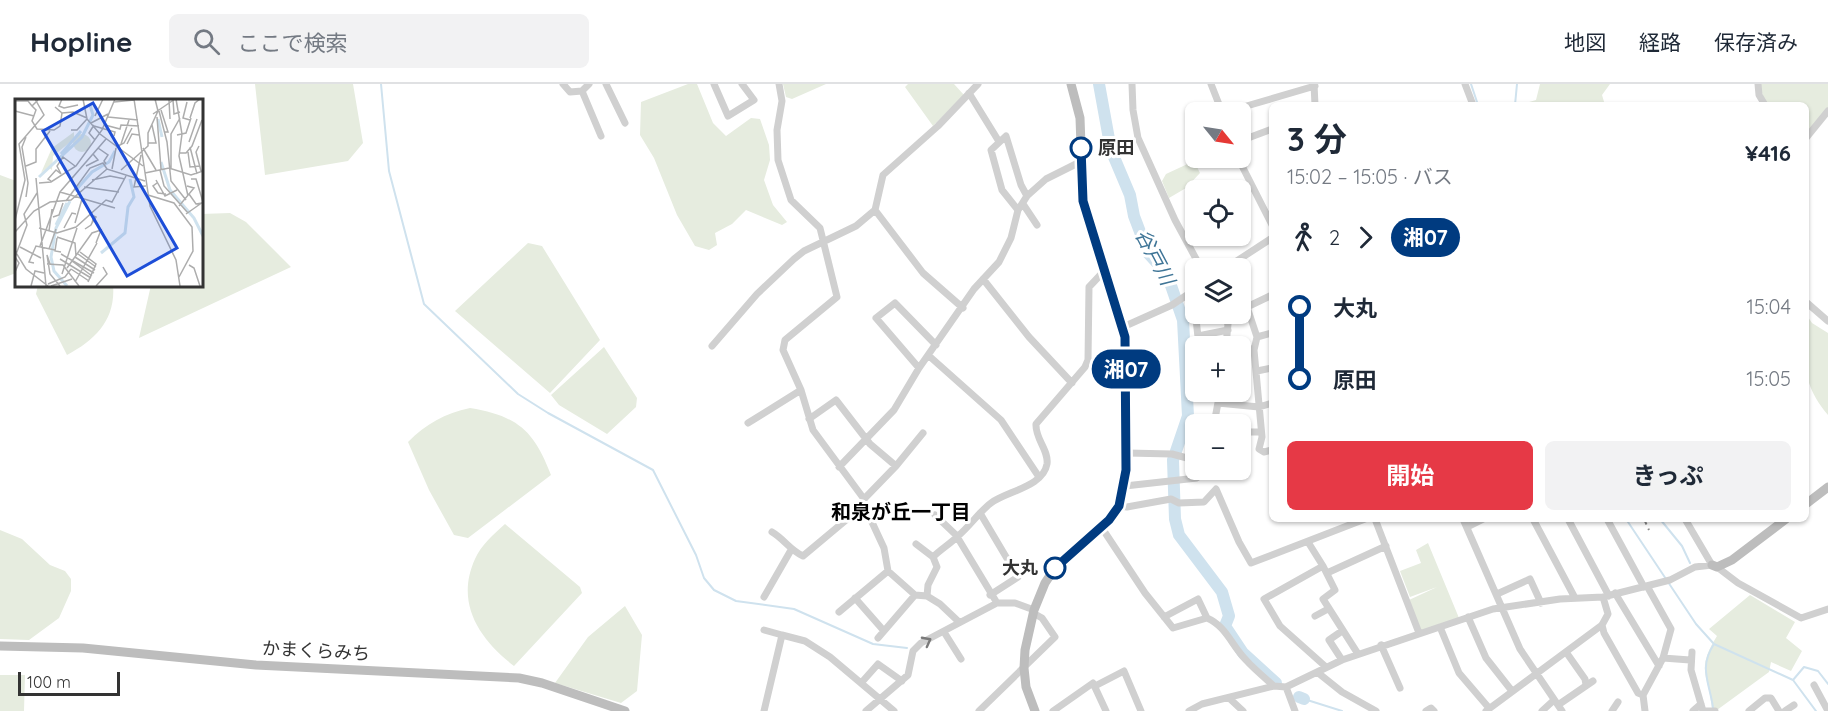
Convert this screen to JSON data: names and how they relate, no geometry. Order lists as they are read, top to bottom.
{
  "streets": {
    "street": ["かまくらみち"]
  },
  "districts": ["和泉が丘一丁目"],
  "water": ["谷戸川"],
  "places": ["原田", "大丸"],
  "lines": ["bus line 湘07"],
  "scale_bar": "100 m",
  "north": "bottom right",
  "page": {
    "header": "Hopline",
    "search": "ここで検索",
    "nav": ["地図", "経路", "保存済み"],
    "on_map": "湘07",
    "map_buttons": ["+", "−"],
    "heading": ["3 分", "15:02 – 15:05 · バス", "¥416"],
    "legs": ["2", "湘07"],
    "list": [
      {
        "name": "大丸",
        "value": "15:04"
      },
      {
        "name": "原田",
        "value": "15:05"
      }
    ],
    "buttons": ["開始", "きっぷ"],
    "scale": "100 m"
  }
}
